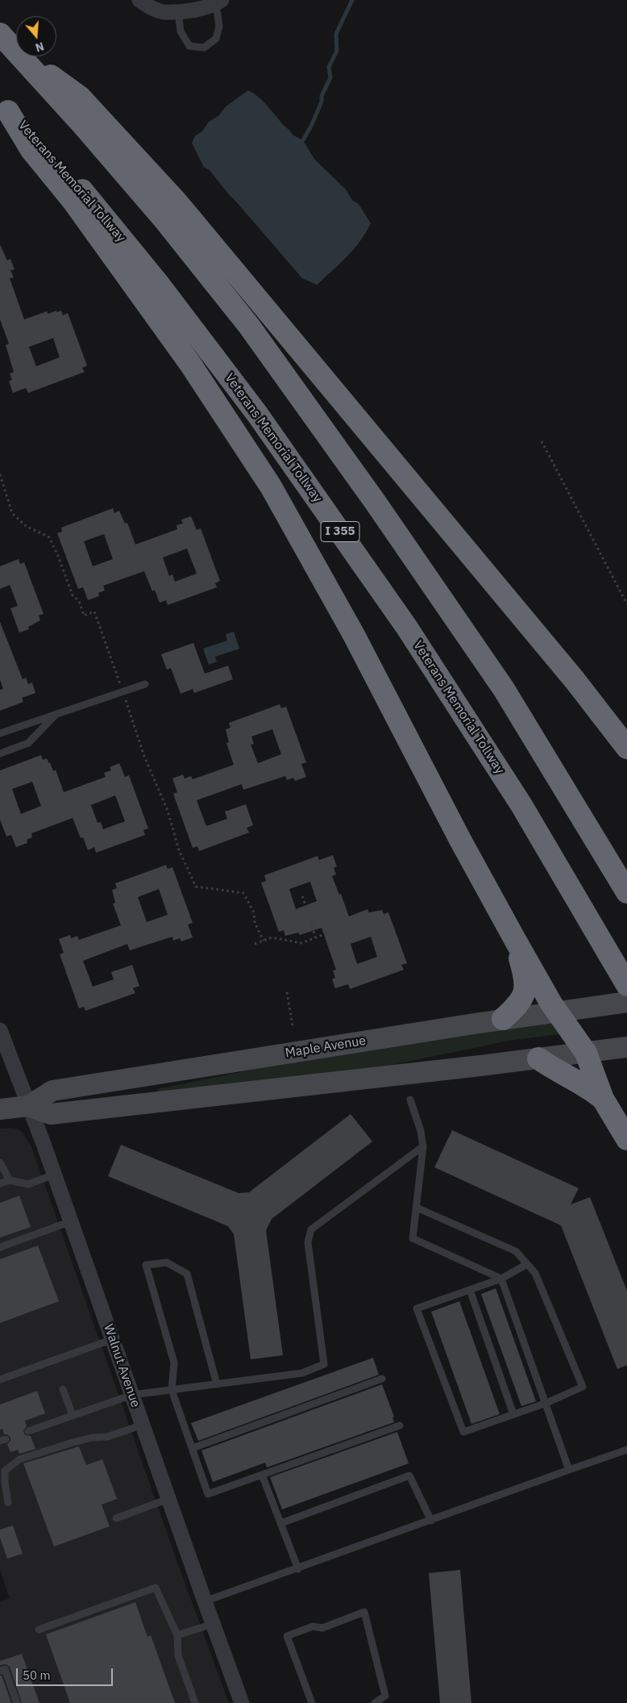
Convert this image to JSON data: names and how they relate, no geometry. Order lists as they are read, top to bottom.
{
  "streets": {
    "highway": ["Veterans Memorial Tollway", "I 355"],
    "main road": ["Maple Avenue"],
    "street": ["Walnut Avenue"]
  },
  "crossings": [
    ["Maple Avenue", "Walnut Avenue"]
  ],
  "scale_bar": "50 m",
  "north": "bottom"
}
